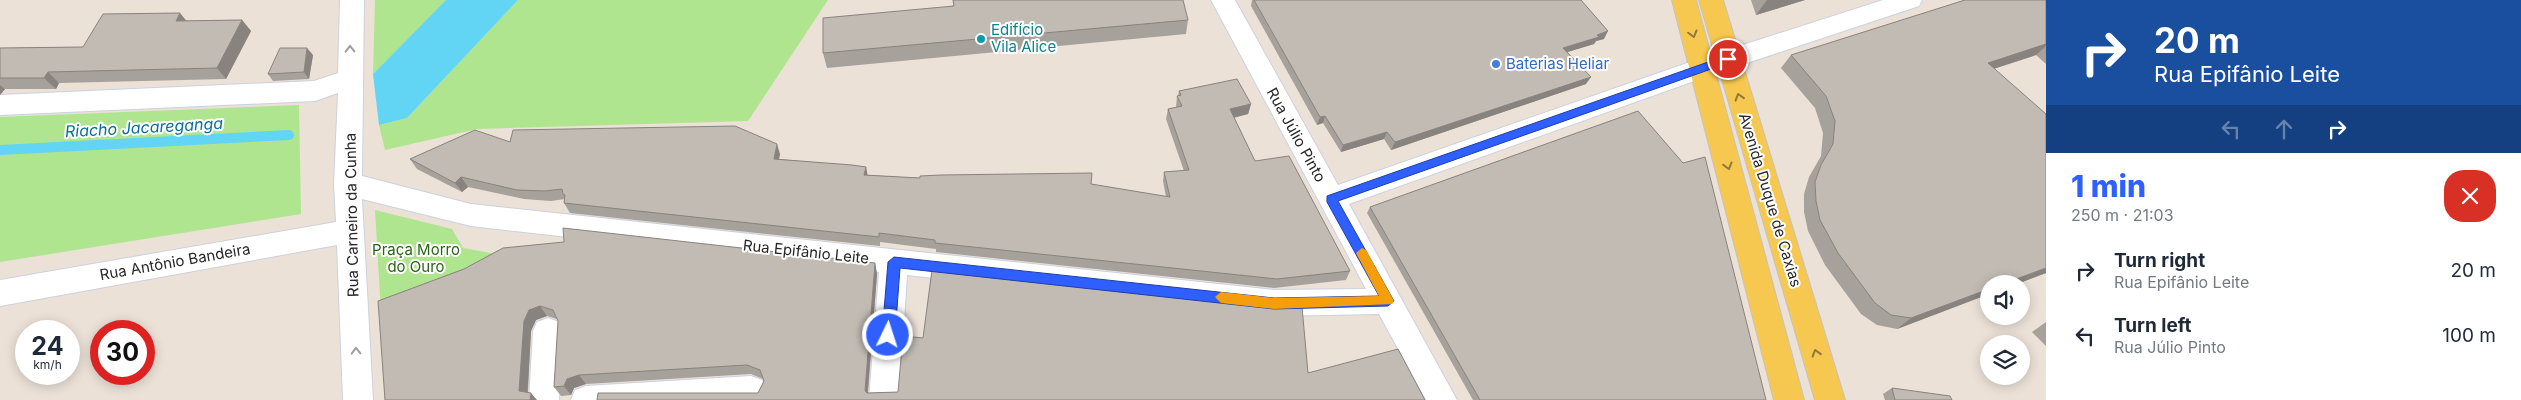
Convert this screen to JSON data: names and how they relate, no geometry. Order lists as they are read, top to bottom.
{
  "streets": {
    "main road": ["Avenida Duque de Caxias"],
    "street": [
      "Rua Júlio Pinto",
      "Rua Carneiro da Cunha",
      "Rua Epifânio Leite",
      "Rua Antônio Bandeira"
    ]
  },
  "crossings": [
    ["Rua Júlio Pinto", "Rua Epifânio Leite"],
    ["Rua Carneiro da Cunha", "Rua Epifânio Leite"],
    ["Rua Carneiro da Cunha", "Rua Antônio Bandeira"]
  ],
  "one_way": ["Rua Carneiro da Cunha"],
  "water": ["Riacho Jacareganga"],
  "parks": ["Praça Morro do Ouro"],
  "places": ["Edifício Vila Alice", "Baterias Heliar"],
  "page": {
    "turn": ["20 m", "Rua Epifânio Leite"],
    "heading": ["1 min", "250 m · 21:03"],
    "list": [
      {
        "name": "Turn right",
        "note": "Rua Epifânio Leite",
        "value": "20 m"
      },
      {
        "name": "Turn left",
        "note": "Rua Júlio Pinto",
        "value": "100 m"
      }
    ],
    "speed": "24 km/h",
    "limit": "30"
  }
}
